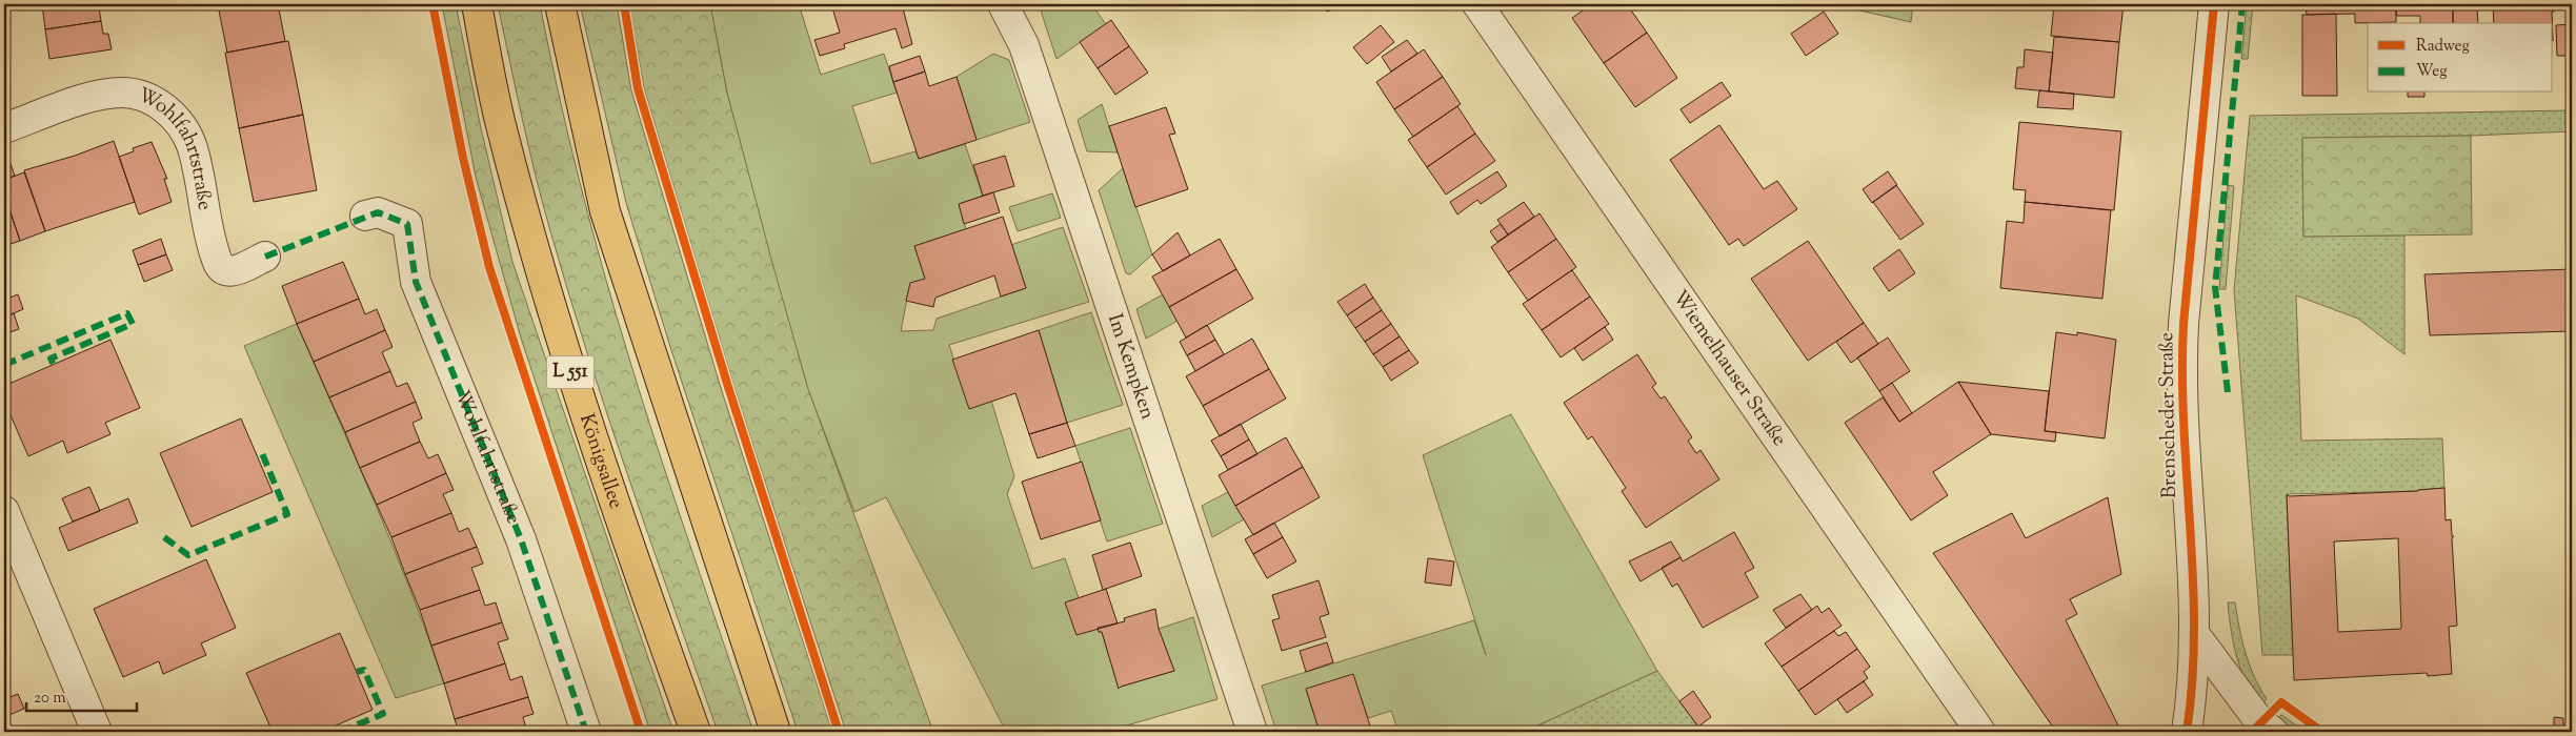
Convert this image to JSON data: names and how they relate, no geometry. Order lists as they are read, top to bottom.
{
  "streets": {
    "main road": ["L 551", "Königsallee"],
    "street": [
      "Wohlfahrtstraße",
      "Im Kempken",
      "Wiemelhauser Straße",
      "Brenscheder Straße"
    ]
  },
  "legend": ["Radweg", "Weg"],
  "scale_bar": "20 m"
}
